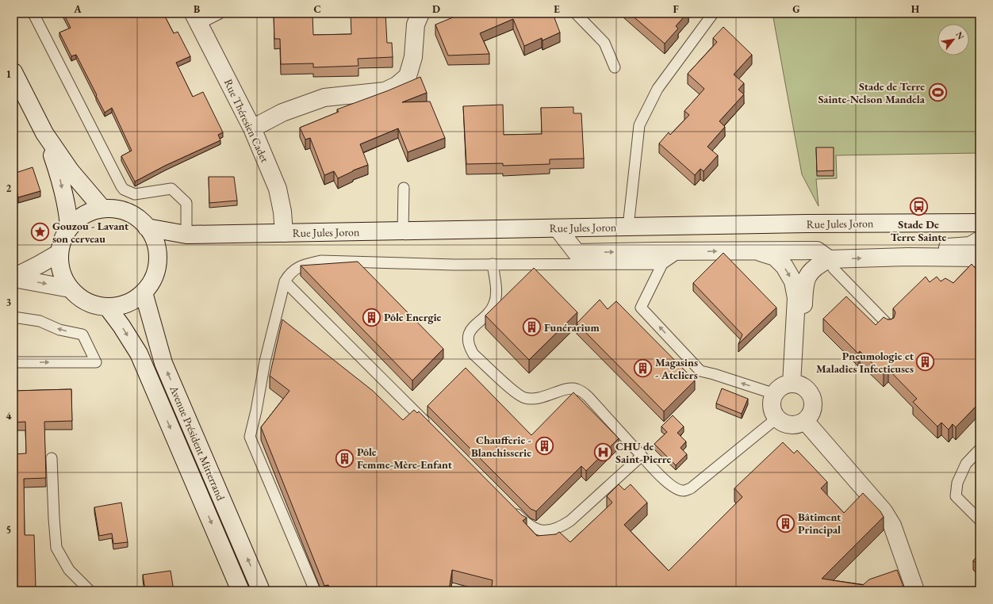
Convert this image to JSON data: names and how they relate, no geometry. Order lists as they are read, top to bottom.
{
  "streets": {
    "street": ["Rue Théresien Cadet", "Rue Jules Joron", "Avenue Président Mitterrand"]
  },
  "crossings": [
    ["Rue Théresien Cadet", "Rue Jules Joron"],
    ["Rue Jules Joron", "Avenue Président Mitterrand"]
  ],
  "places": {
    "sports": ["Stade de Terre Sainte-Nelson Mandela"],
    "bus stop": ["Stade De Terre Sainte"],
    "place": ["Gouzou - Lavant son cerveau"],
    "building": [
      "Pôle Energie",
      "Funérarium",
      "Pneumologie et Maladies Infectieuses",
      "Magasins - Ateliers",
      "Chaufferie - Blanchisserie",
      "Pôle Femme-Mère-Enfant",
      "Bâtiment Principal"
    ],
    "hospital": ["CHU de Saint-Pierre"]
  },
  "north": "top right",
  "grid": {
    "columns": [
      "A",
      "B",
      "C",
      "D",
      "E",
      "F",
      "G",
      "H"
    ],
    "rows": [
      "1",
      "2",
      "3",
      "4",
      "5"
    ]
  }
}
